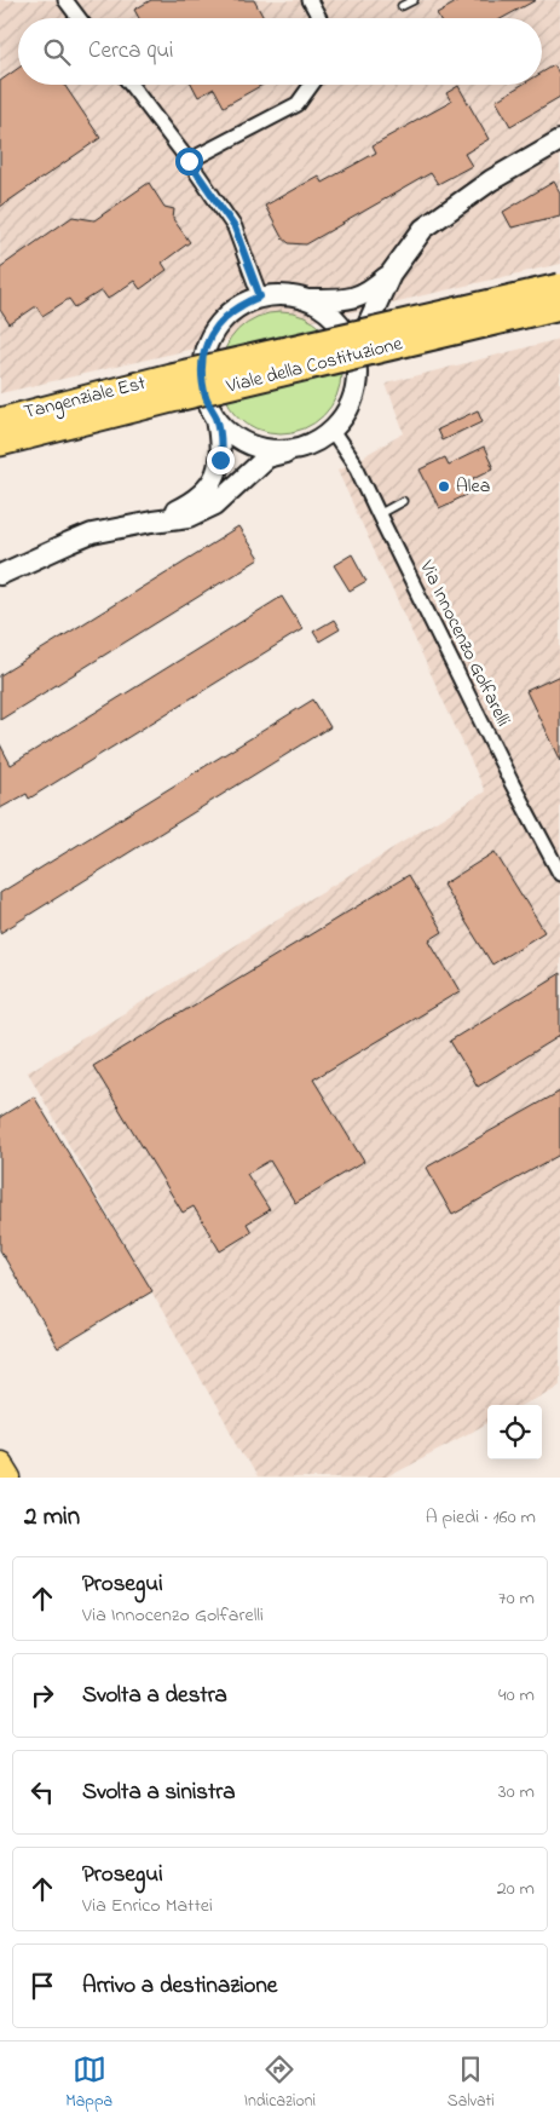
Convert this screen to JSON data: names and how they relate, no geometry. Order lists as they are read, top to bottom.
{
  "streets": {
    "highway": ["Viale della Costituzione", "Tangenziale Est"],
    "street": ["Via Innocenzo Golfarelli"]
  },
  "crossings": [
    ["Viale della Costituzione", "Tangenziale Est"]
  ],
  "places": ["Alea"],
  "page": {
    "search": "Cerca qui",
    "heading": ["2 min", "A piedi · 160 m"],
    "list": [
      ["Prosegui", "Via Innocenzo Golfarelli", "70 m"],
      ["Svolta a destra", "40 m"],
      ["Svolta a sinistra", "30 m"],
      ["Prosegui", "Via Enrico Mattei", "20 m"],
      "Arrivo a destinazione"
    ],
    "nav": ["Mappa", "Indicazioni", "Salvati"]
  }
}
